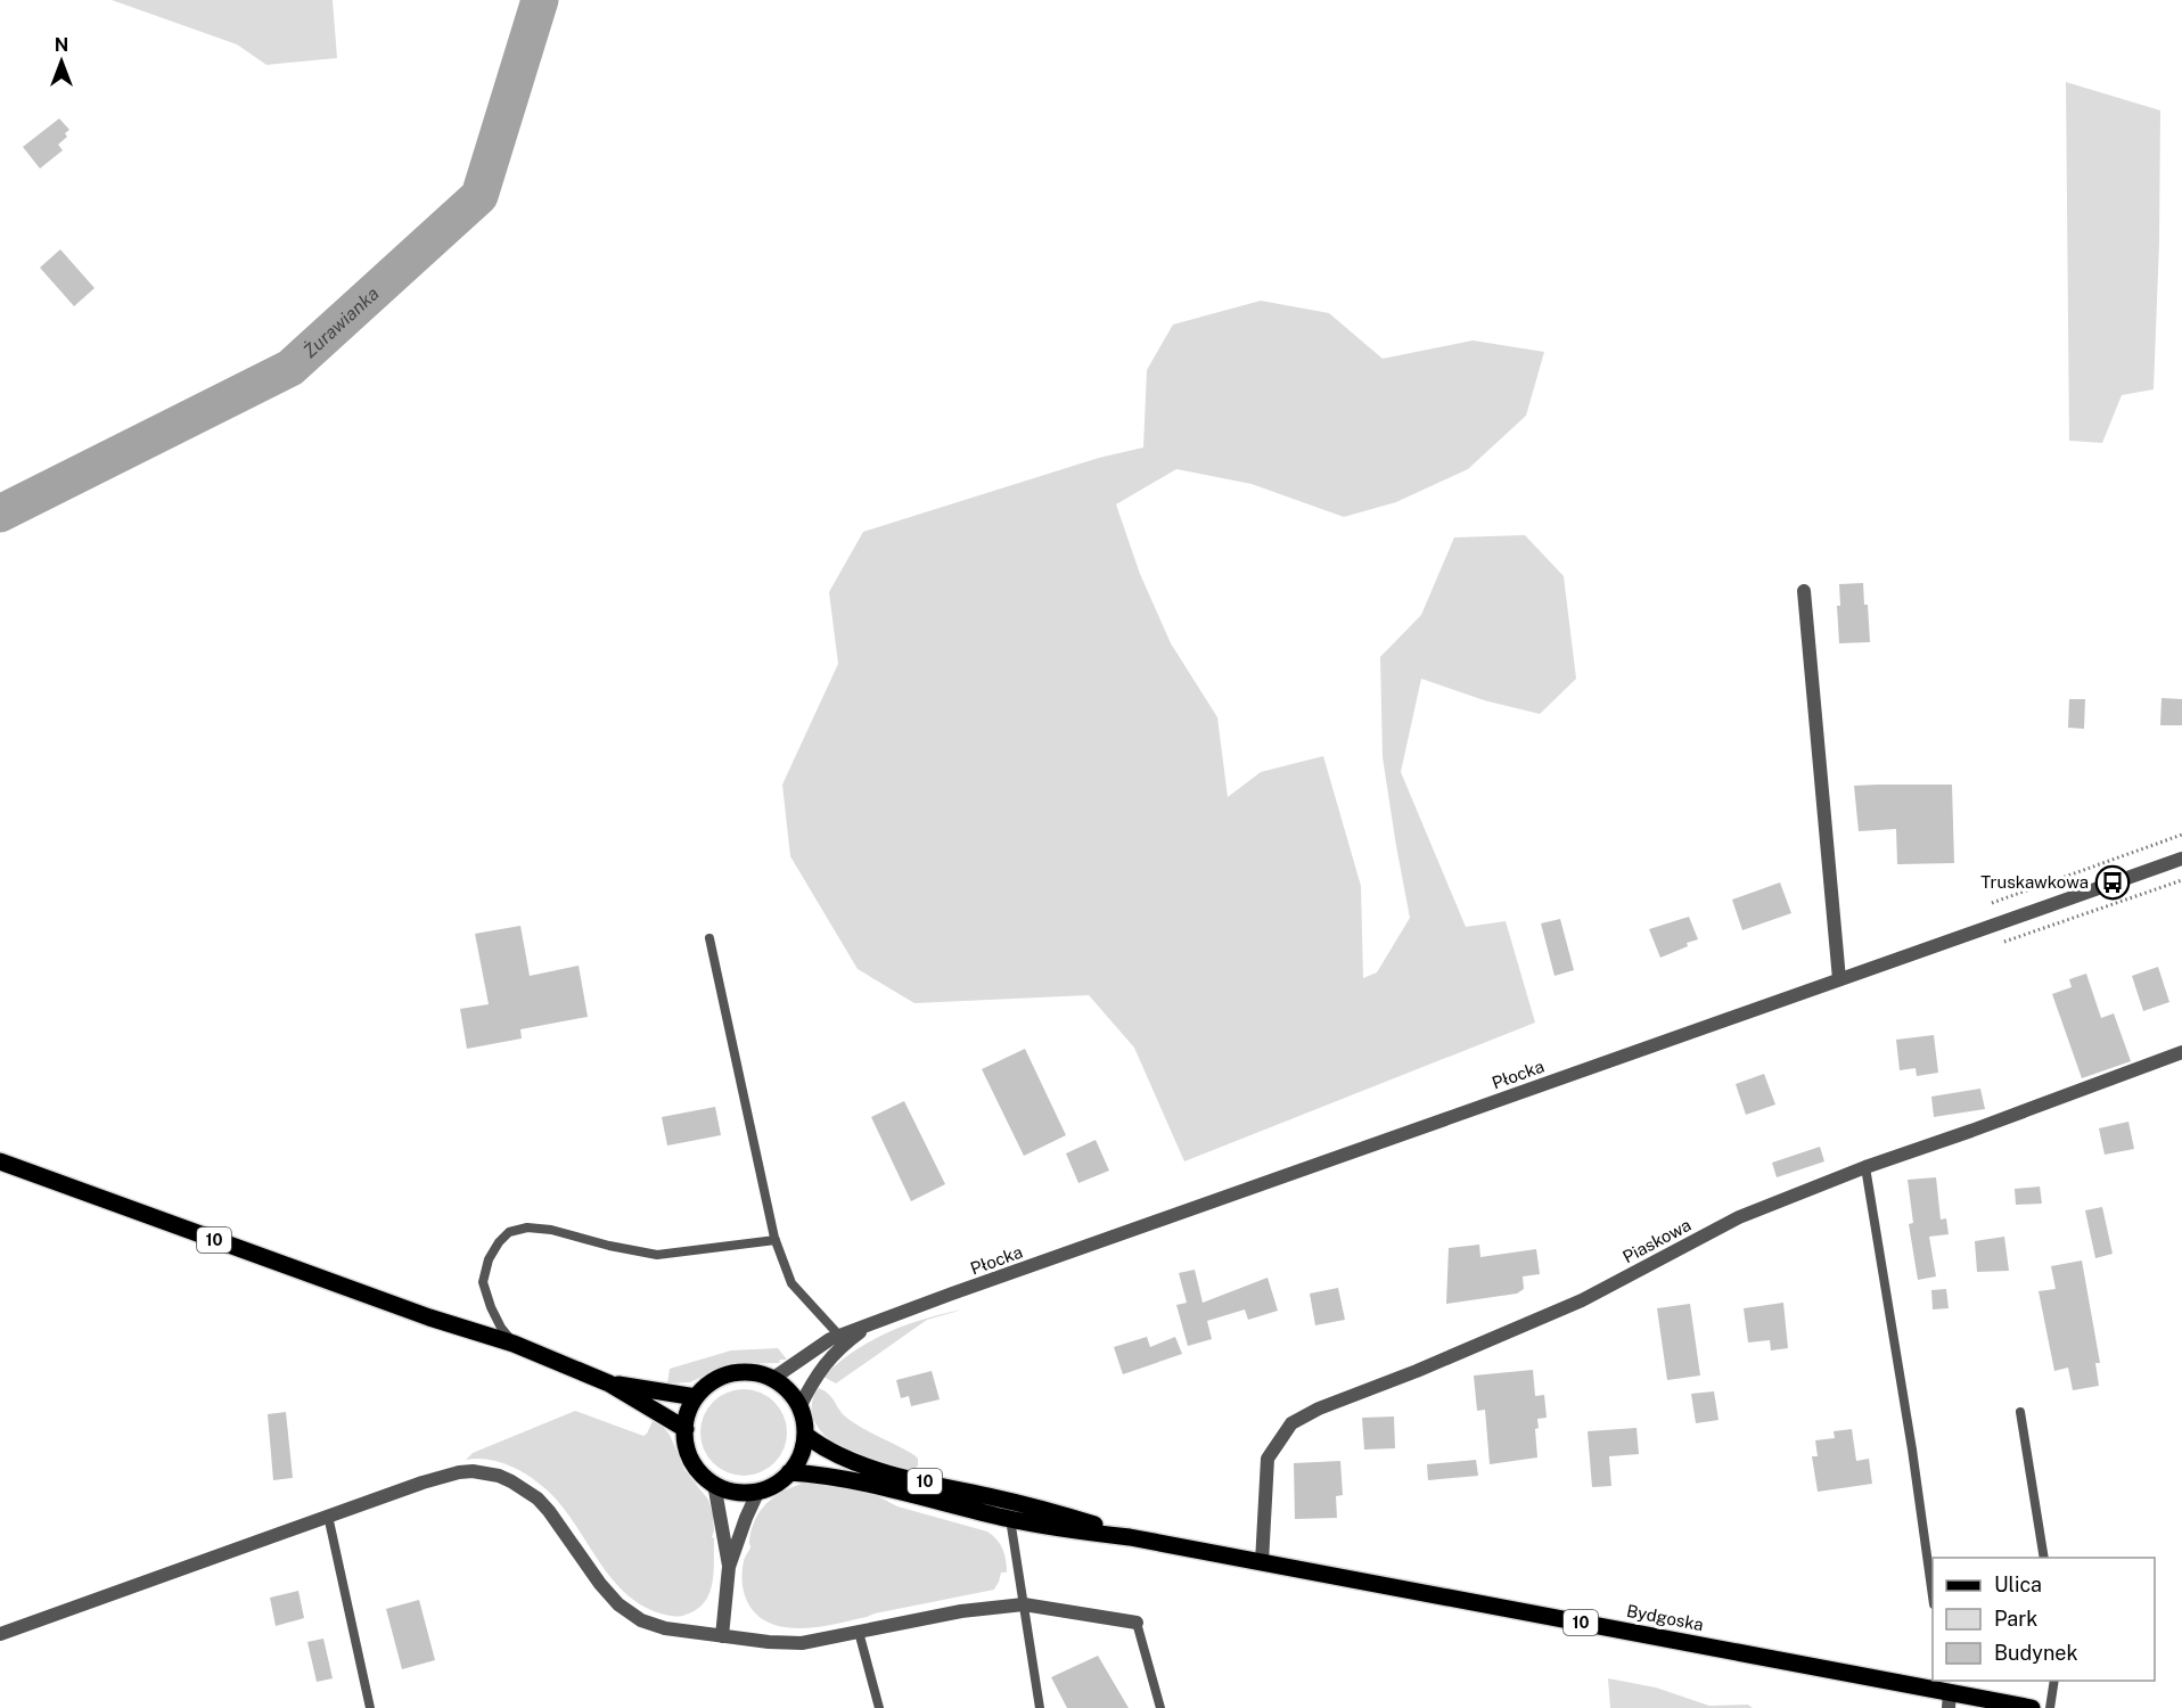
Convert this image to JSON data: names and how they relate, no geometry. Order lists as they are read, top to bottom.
{
  "streets": {
    "main road": ["10", "Bydgoska"],
    "street": ["Płocka", "Piaskowa"]
  },
  "crossings": [
    ["Płocka", "10"],
    ["10", "Bydgoska"],
    ["Piaskowa", "Bydgoska"]
  ],
  "water": ["Żurawianka"],
  "places": {
    "bus stop": ["Truskawkowa"]
  },
  "legend": ["Ulica", "Park", "Budynek"],
  "north": "top"
}
